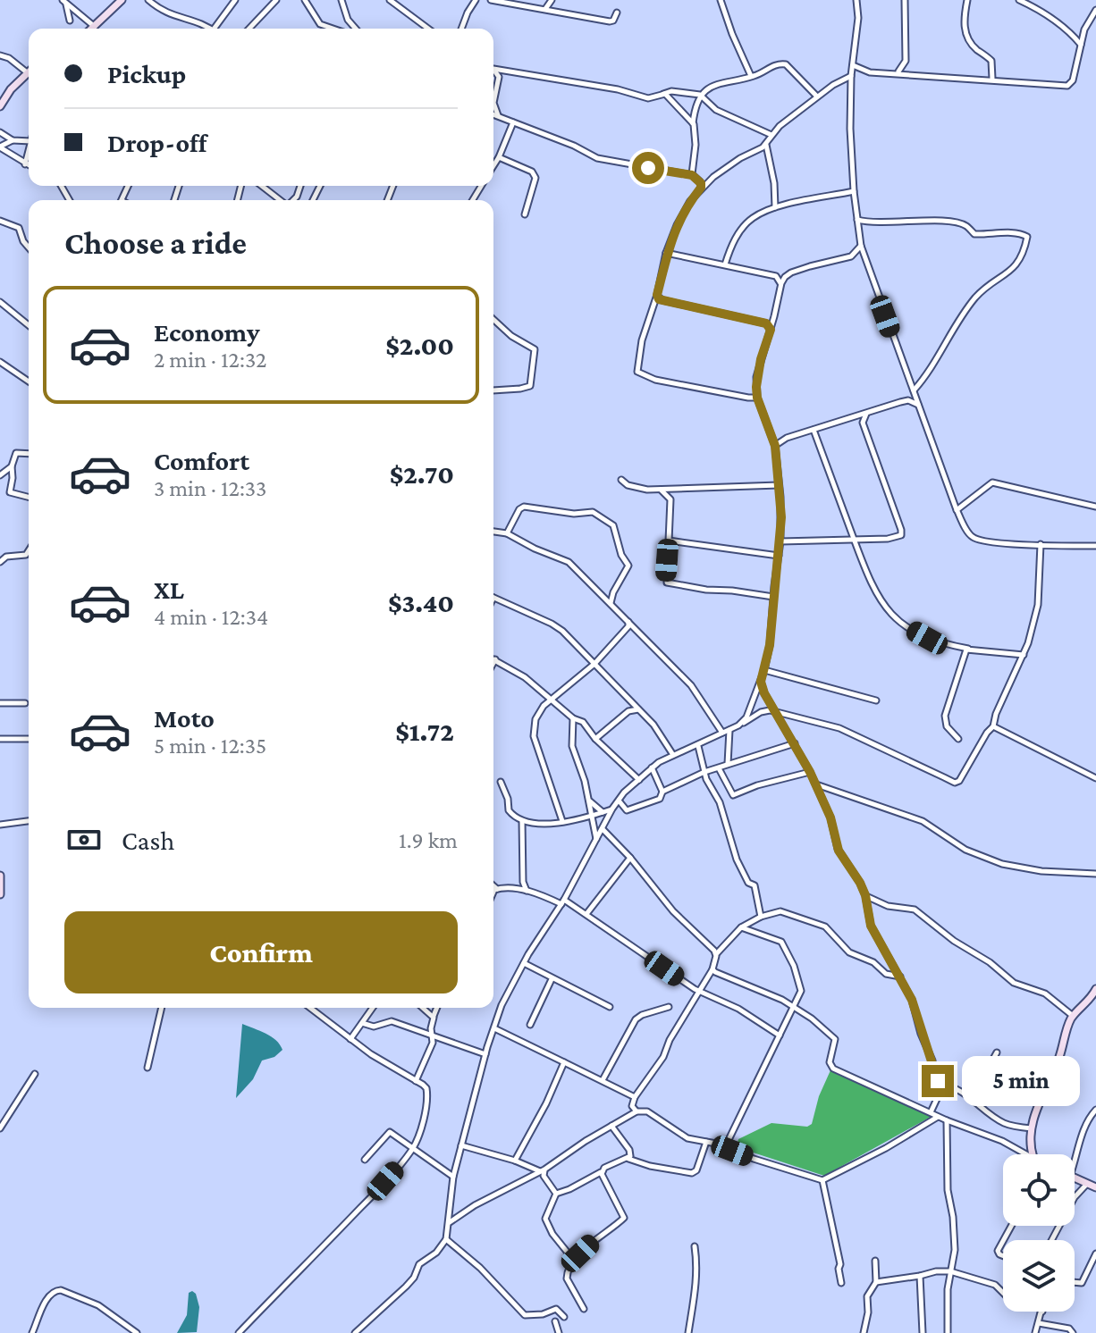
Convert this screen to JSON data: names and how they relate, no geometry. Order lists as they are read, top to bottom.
{
  "page": {
    "banner": ["Pickup", "Drop-off"],
    "heading": "Choose a ride",
    "list": [
      {
        "name": "Economy",
        "note": "2 min · 12:32",
        "value": "$2.00"
      },
      {
        "name": "Comfort",
        "note": "3 min · 12:33",
        "value": "$2.70"
      },
      {
        "name": "XL",
        "note": "4 min · 12:34",
        "value": "$3.40"
      },
      {
        "name": "Moto",
        "note": "5 min · 12:35",
        "value": "$1.72"
      }
    ],
    "pay": ["Cash", "1.9 km"],
    "buttons": "Confirm",
    "bubble": "5 min"
  }
}
